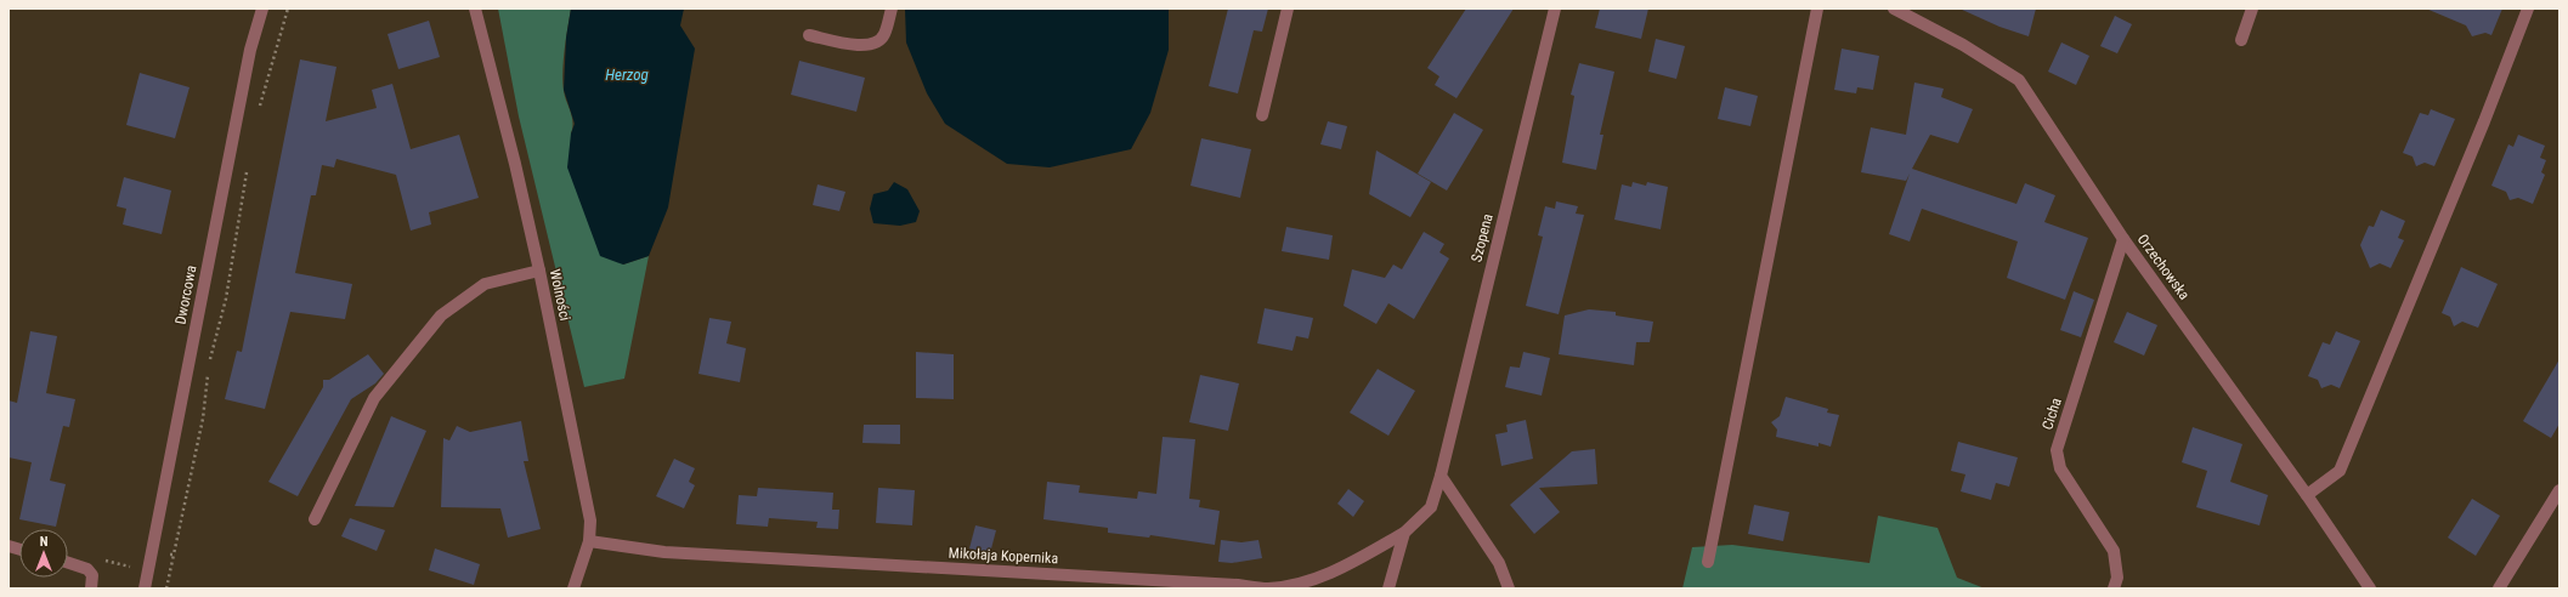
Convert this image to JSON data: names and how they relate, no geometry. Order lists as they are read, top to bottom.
{
  "streets": {
    "street": [
      "Szopena",
      "Orzechowska",
      "Dworcowa",
      "Wolności",
      "Cicha",
      "Mikołaja Kopernika"
    ]
  },
  "crossings": [
    ["Szopena", "Mikołaja Kopernika"],
    ["Orzechowska", "Cicha"],
    ["Wolności", "Mikołaja Kopernika"]
  ],
  "water": ["Herzog"],
  "north": "top"
}
